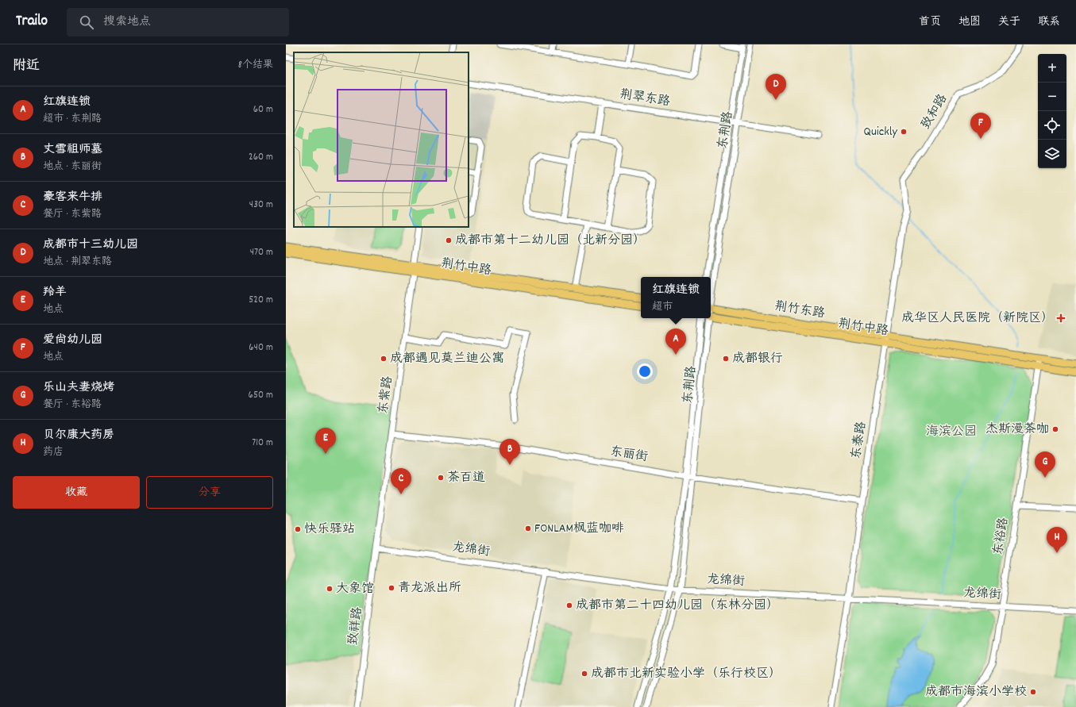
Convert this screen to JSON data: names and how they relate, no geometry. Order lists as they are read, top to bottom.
{
  "streets": {
    "main road": ["荆竹中路", "荆竹东路"],
    "street": [
      "荆翠东路",
      "致和路",
      "东荆路",
      "东紫路",
      "东泰路",
      "东丽街",
      "东裕路",
      "龙绵街",
      "致祥路"
    ]
  },
  "crossings": [
    ["荆翠东路", "东荆路"],
    ["致和路", "东泰路"],
    ["东荆路", "东丽街"],
    ["东荆路", "龙绵街"],
    ["荆竹中路", "东紫路"],
    ["荆竹中路", "东泰路"],
    ["荆竹中路", "东裕路"],
    ["荆竹东路", "东泰路"],
    ["荆竹东路", "东裕路"],
    ["东紫路", "东丽街"],
    ["东紫路", "龙绵街"],
    ["东紫路", "致祥路"],
    ["东泰路", "东丽街"],
    ["东泰路", "龙绵街"],
    ["东裕路", "龙绵街"],
    ["龙绵街", "致祥路"]
  ],
  "parks": ["海滨公园"],
  "places": {
    "other": [
      "Quickly",
      "成都市第十二幼儿园（北新分园）",
      "成都遇见莫兰迪公寓",
      "成都银行",
      "杰斯漫茶咖",
      "茶百道",
      "FONLAM枫蓝咖啡",
      "快乐驿站",
      "青龙派出所",
      "大象馆",
      "成都市第二十四幼儿园（东林分园）",
      "成都市北新实验小学（乐行校区）",
      "成都市海滨小学校"
    ],
    "health": ["成华区人民医院（新院区）"]
  },
  "page": {
    "header": "Trailo",
    "search": "搜索地点",
    "nav": [
      "首页",
      "地图",
      "关于",
      "联系"
    ],
    "heading": ["附近", "8个结果"],
    "map_buttons": ["+", "−"],
    "pins": [
      "D",
      "F",
      "A",
      "E",
      "B",
      "G",
      "C",
      "H"
    ],
    "list": [
      {
        "mark": "A",
        "name": "红旗连锁",
        "note": "超市 · 东荆路",
        "value": "60 m"
      },
      {
        "mark": "B",
        "name": "丈雪祖师墓",
        "note": "地点 · 东丽街",
        "value": "260 m"
      },
      {
        "mark": "C",
        "name": "豪客来牛排",
        "note": "餐厅 · 东紫路",
        "value": "430 m"
      },
      {
        "mark": "D",
        "name": "成都市十三幼儿园",
        "note": "地点 · 荆翠东路",
        "value": "470 m"
      },
      {
        "mark": "E",
        "name": "羚羊",
        "note": "地点",
        "value": "520 m"
      },
      {
        "mark": "F",
        "name": "爱尚幼儿园",
        "note": "地点",
        "value": "640 m"
      },
      {
        "mark": "G",
        "name": "乐山夫妻烧烤",
        "note": "餐厅 · 东裕路",
        "value": "650 m"
      },
      {
        "mark": "H",
        "name": "贝尔康大药房",
        "note": "药店",
        "value": "710 m"
      }
    ],
    "popup": ["红旗连锁", "超市"],
    "buttons": ["收藏", "分享"]
  }
}
